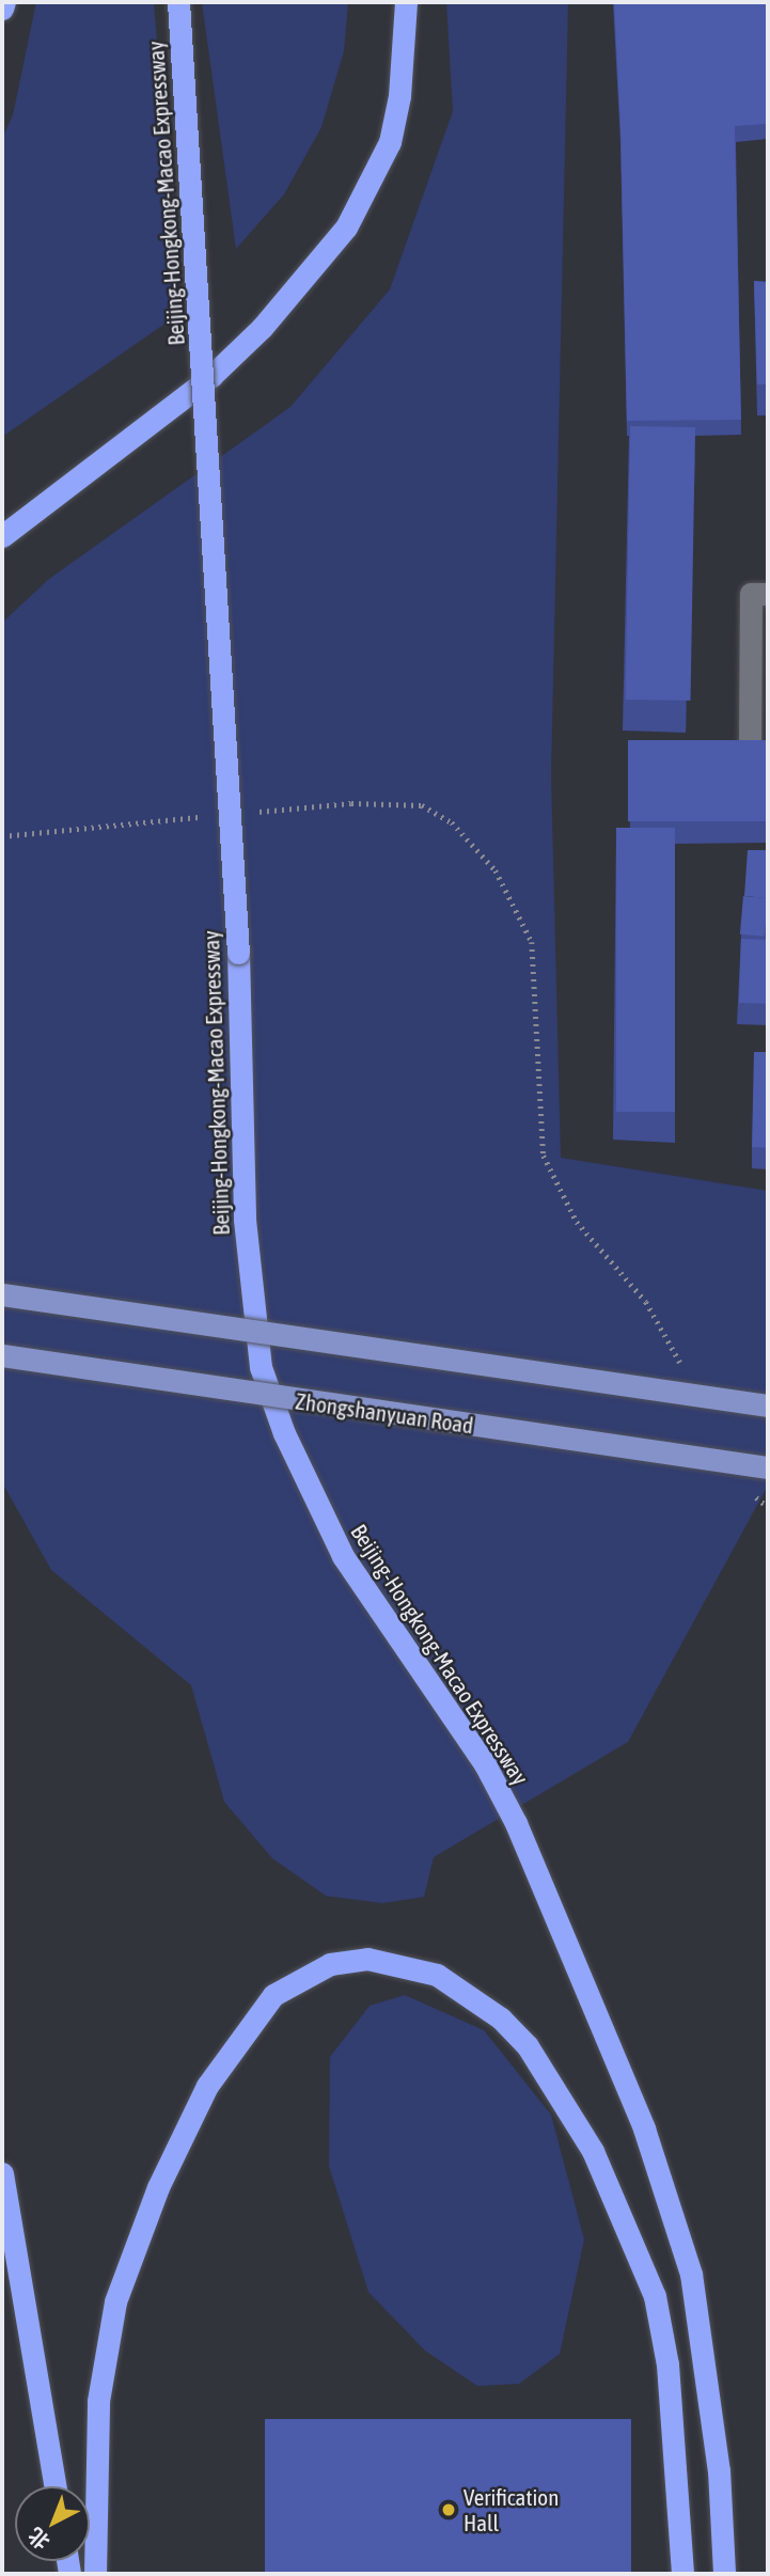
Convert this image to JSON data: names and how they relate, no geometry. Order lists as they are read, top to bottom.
{
  "streets": {
    "highway": ["Beijing-Hongkong-Macao Expressway"],
    "main road": ["Zhongshanyuan Road"]
  },
  "places": ["Verification Hall"],
  "north": "bottom left"
}
